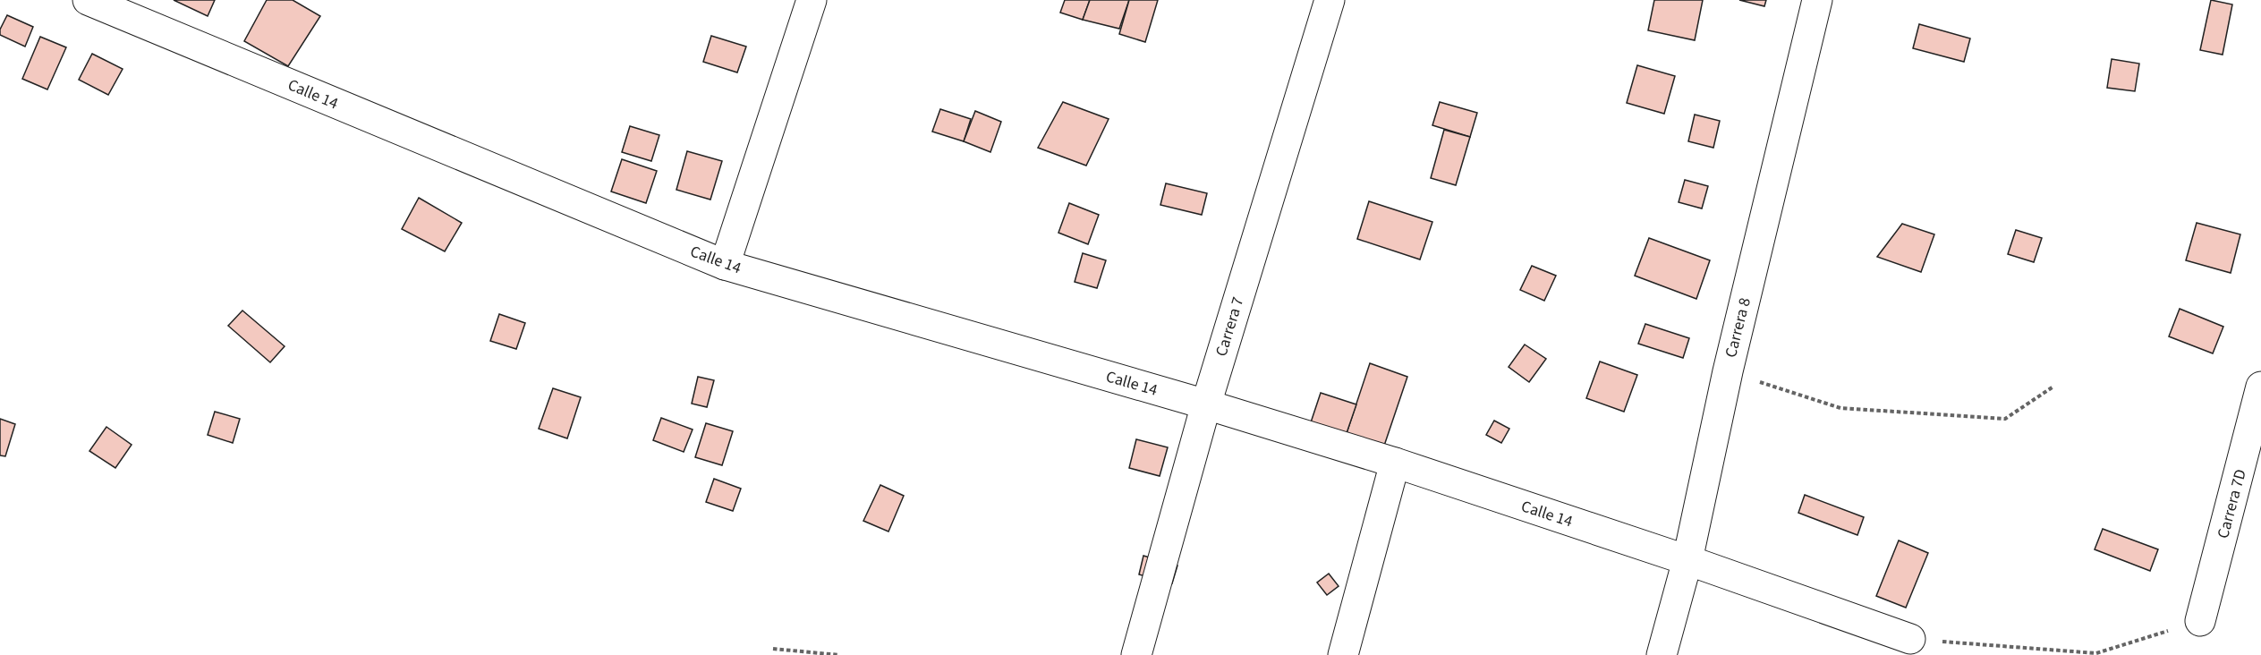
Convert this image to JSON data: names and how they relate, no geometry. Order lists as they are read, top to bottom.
{
  "streets": {
    "street": [
      "Calle 14",
      "Carrera 7",
      "Carrera 8",
      "Carrera 7D"
    ]
  },
  "crossings": [
    ["Calle 14", "Carrera 7"],
    ["Calle 14", "Carrera 8"]
  ]
}
